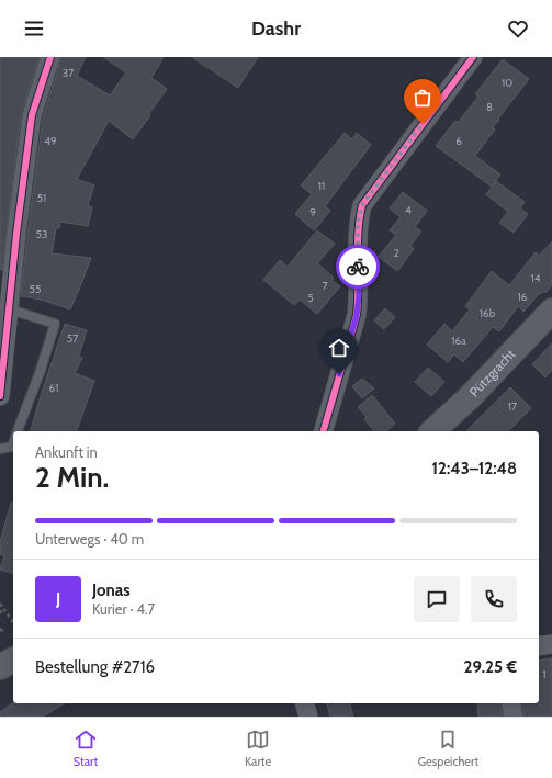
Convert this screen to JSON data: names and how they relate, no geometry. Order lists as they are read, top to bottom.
{
  "streets": {
    "main road": ["Pützgracht"]
  },
  "house_numbers": [
    "37",
    "10",
    "8",
    "49",
    "6",
    "11",
    "51",
    "4",
    "9",
    "53",
    "2",
    "14",
    "7",
    "55",
    "16",
    "5",
    "16b",
    "57",
    "16a",
    "61",
    "17",
    "1"
  ],
  "page": {
    "header": "Dashr",
    "heading": ["2 Min.", "Ankunft in", "12:43–12:48"],
    "panel": [
      "Jonas",
      "Kurier · 4.7",
      "Bestellung #2716",
      "29.25 €"
    ],
    "bar": "Unterwegs · 40 m",
    "round": "J",
    "tabs": ["Start", "Karte", "Gespeichert"]
  }
}
